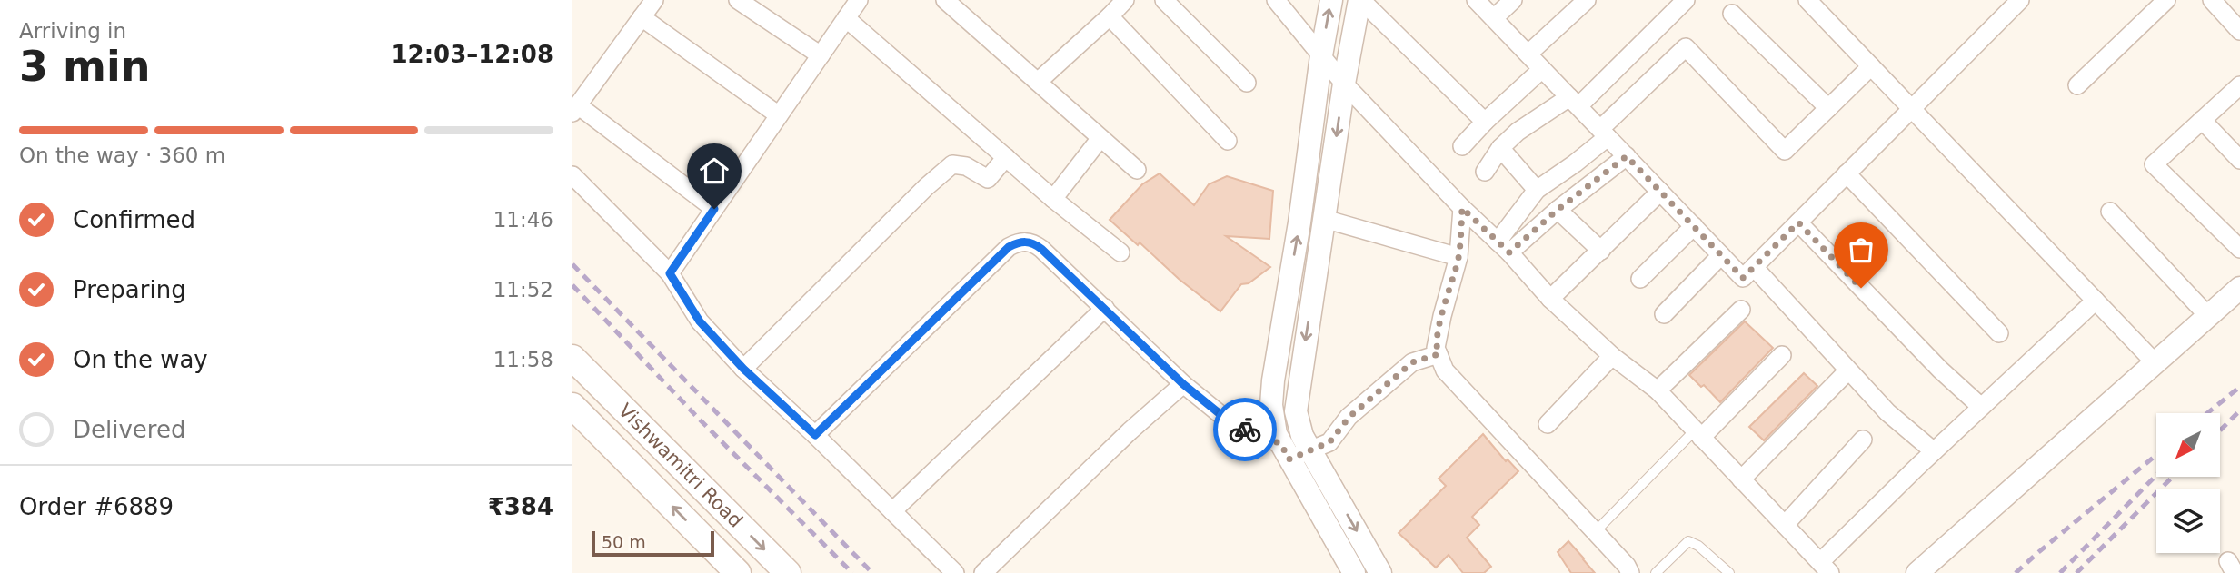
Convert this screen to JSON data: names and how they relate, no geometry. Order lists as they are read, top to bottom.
{
  "streets": {
    "main road": ["Vishwamitri Road"]
  },
  "scale_bar": "50 m",
  "north": "bottom left",
  "page": {
    "heading": ["3 min", "Arriving in", "12:03–12:08"],
    "panel": ["Order #6889", "₹384"],
    "bar": "On the way · 360 m",
    "list": [
      ["Confirmed", "11:46"],
      ["Preparing", "11:52"],
      ["On the way", "11:58"],
      "Delivered"
    ],
    "scale": "50 m"
  }
}
